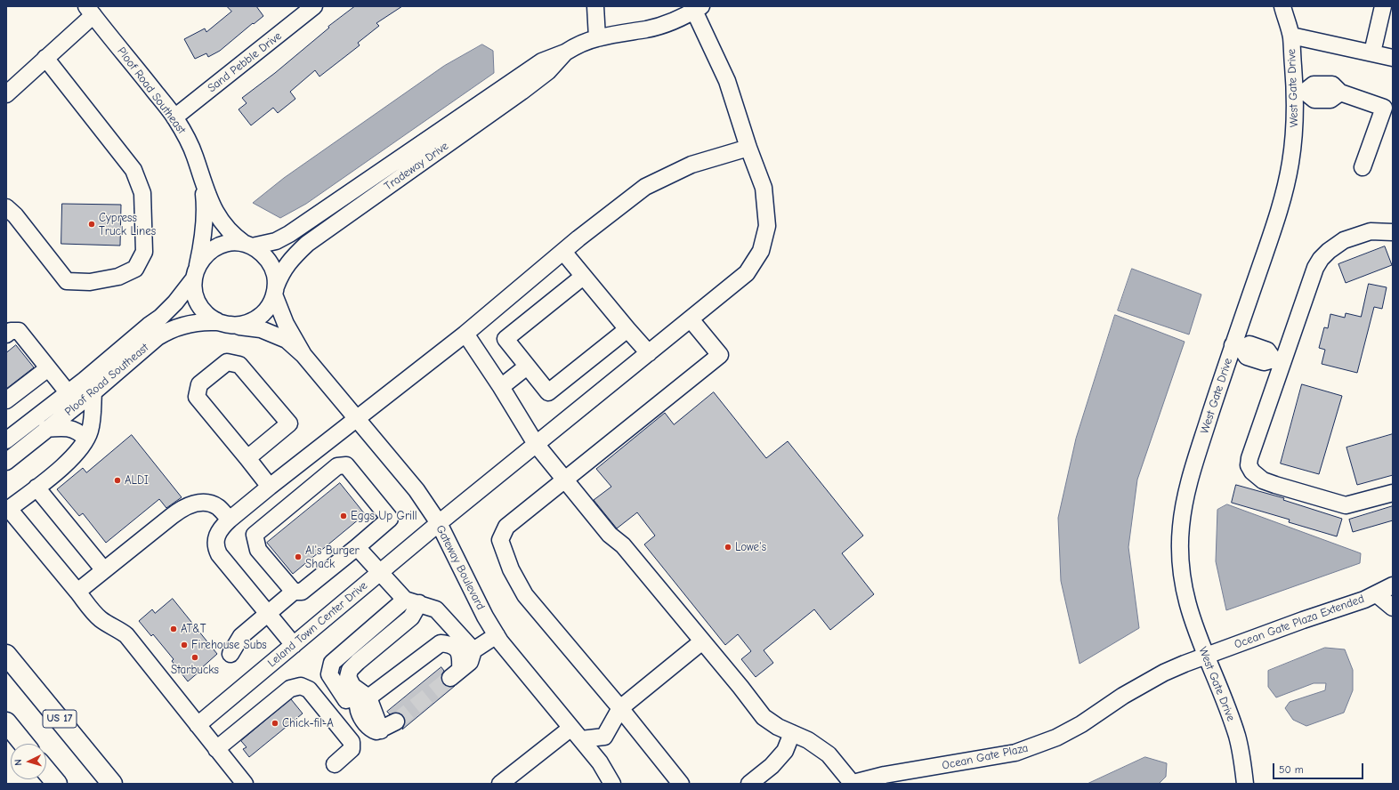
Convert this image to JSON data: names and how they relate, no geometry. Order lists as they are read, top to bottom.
{
  "streets": {
    "highway": ["US 17"],
    "street": [
      "Sand Pebble Drive",
      "West Gate Drive",
      "Ploof Road Southeast",
      "Tradeway Drive",
      "Gateway Boulevard",
      "Ocean Gate Plaza Extended",
      "Leland Town Center Drive",
      "Ocean Gate Plaza"
    ]
  },
  "crossings": [
    ["Sand Pebble Drive", "Ploof Road Southeast"],
    ["West Gate Drive", "Ocean Gate Plaza Extended"],
    ["West Gate Drive", "Ocean Gate Plaza"],
    ["Ploof Road Southeast", "Tradeway Drive"],
    ["Tradeway Drive", "Leland Town Center Drive"],
    ["Gateway Boulevard", "Leland Town Center Drive"],
    ["Ocean Gate Plaza Extended", "Ocean Gate Plaza"]
  ],
  "places": [
    "Cypress Truck Lines",
    "ALDI",
    "Eggs Up Grill",
    "Lowe's",
    "Al's Burger Shack",
    "AT&T",
    "Firehouse Subs",
    "Starbucks",
    "Chick-fil-A"
  ],
  "scale_bar": "50 m",
  "north": "left"
}
